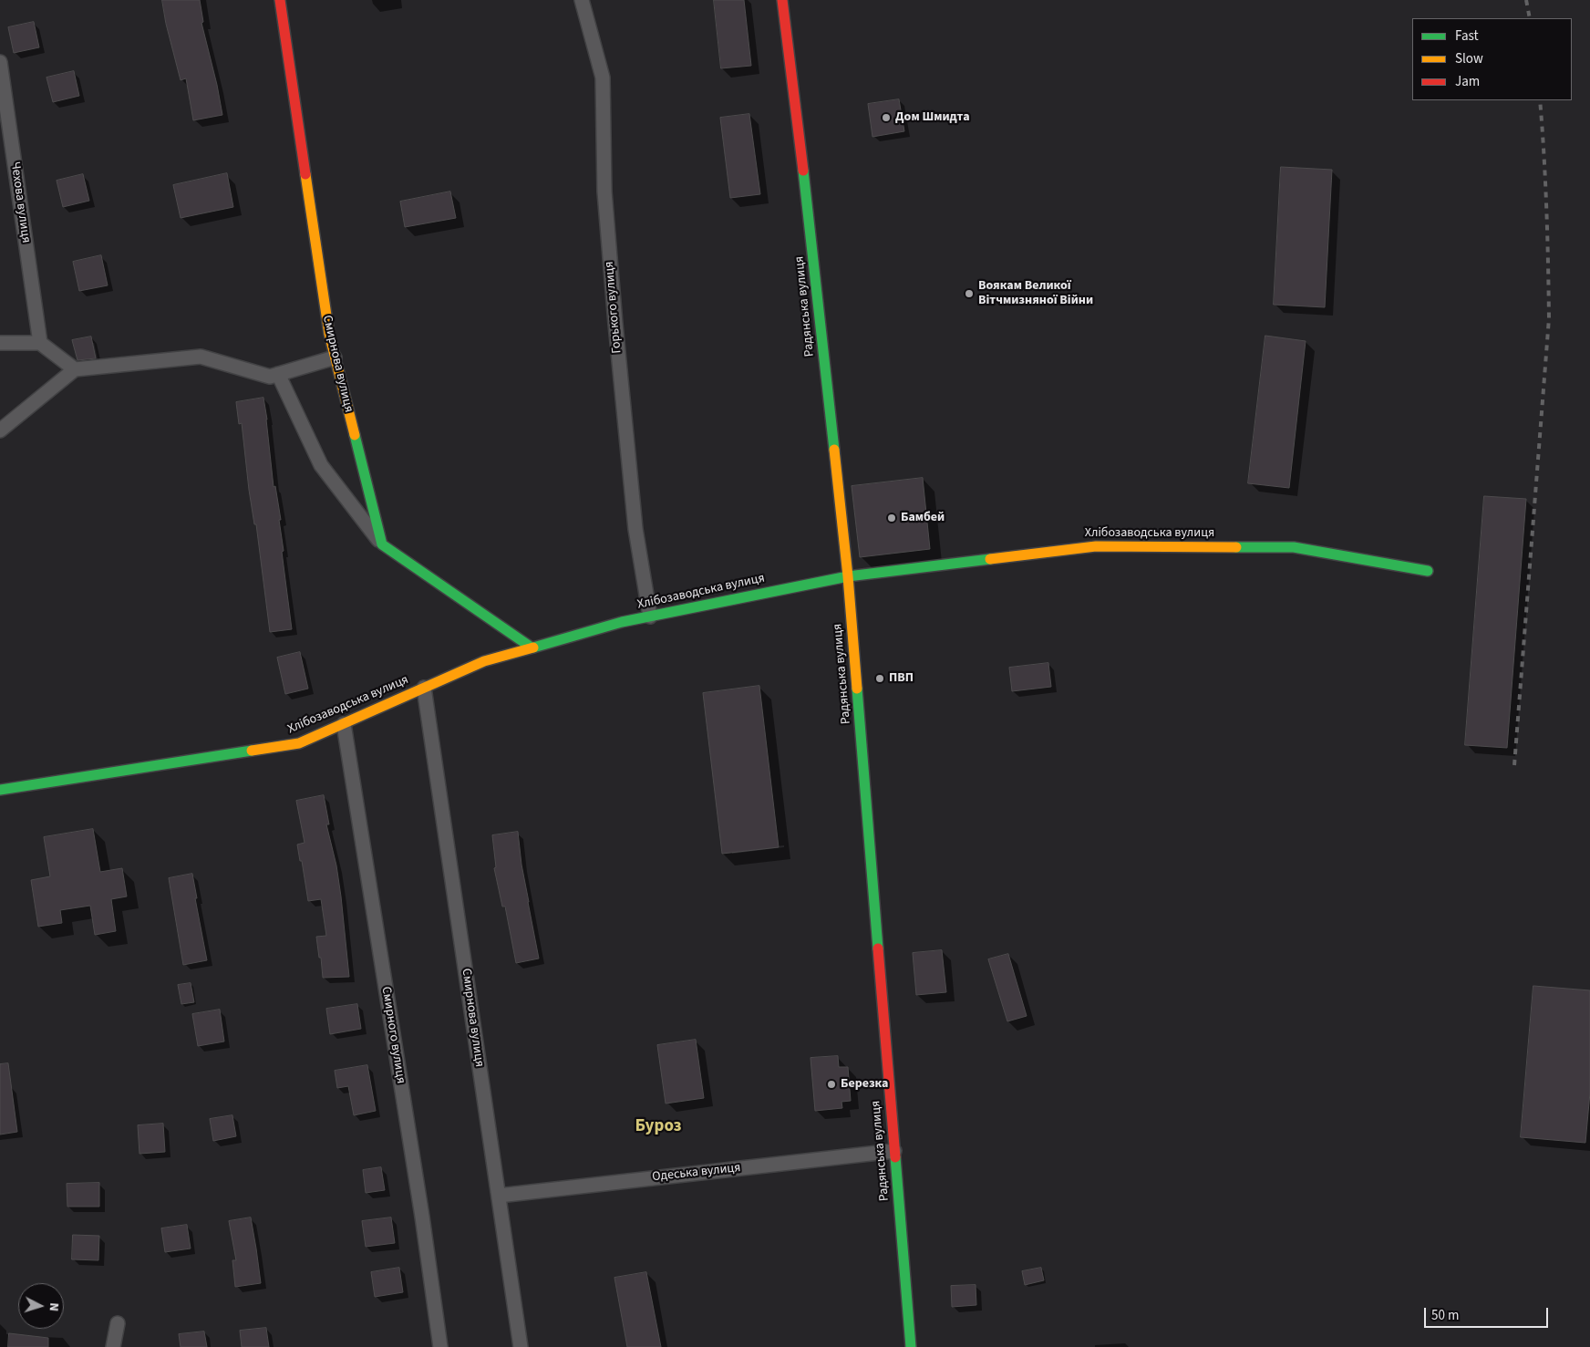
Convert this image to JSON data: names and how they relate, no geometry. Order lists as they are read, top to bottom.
{
  "streets": {
    "street": [
      "Чехова вулиця",
      "Радянська вулиця",
      "Горького вулиця",
      "Смирнова вулиця",
      "Хлібозаводська вулиця",
      "Смирного вулиця",
      "Одеська вулиця"
    ]
  },
  "crossings": [
    ["Радянська вулиця", "Хлібозаводська вулиця"],
    ["Радянська вулиця", "Одеська вулиця"],
    ["Горького вулиця", "Хлібозаводська вулиця"],
    ["Смирнова вулиця", "Хлібозаводська вулиця"],
    ["Смирнова вулиця", "Одеська вулиця"],
    ["Хлібозаводська вулиця", "Смирного вулиця"]
  ],
  "districts": ["Буроз"],
  "places": [
    "Дом Шмидта",
    "Воякам Великої Вітчмизняної Війни",
    "Бамбей",
    "ПВП",
    "Березка"
  ],
  "legend": ["Fast", "Slow", "Jam"],
  "scale_bar": "50 m",
  "north": "right"
}
